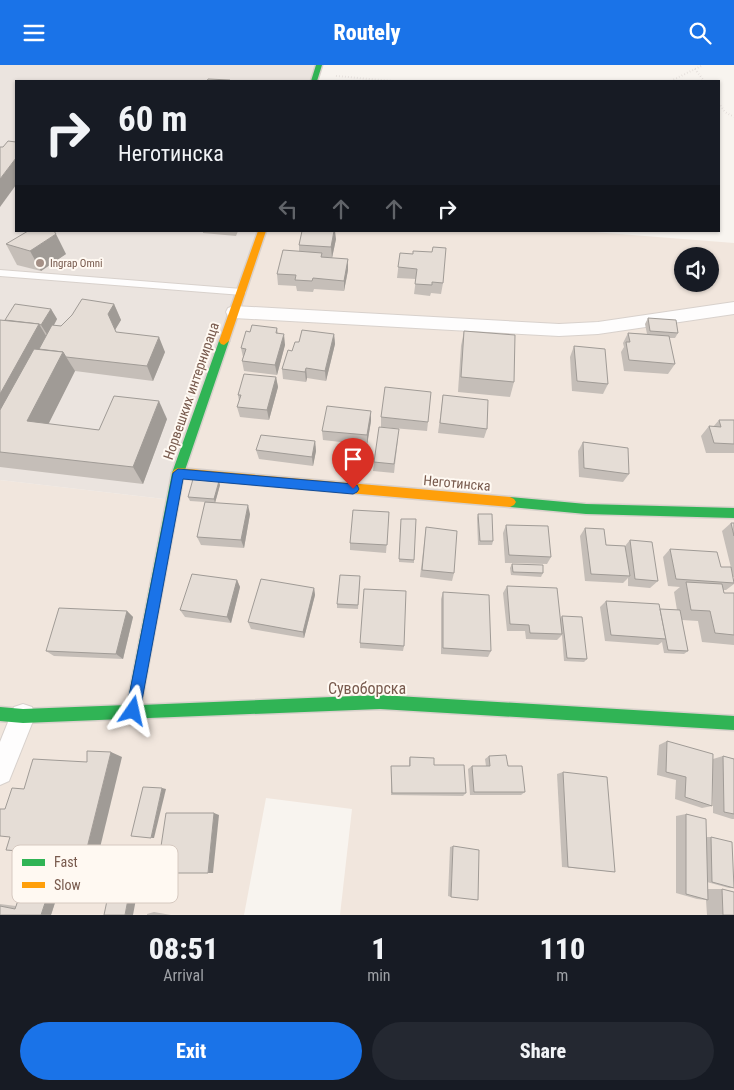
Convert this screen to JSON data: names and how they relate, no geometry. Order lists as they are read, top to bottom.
{
  "streets": {
    "street": ["Норвешких интернираца", "Неготинска", "Сувоборска"]
  },
  "crossings": [
    ["Норвешких интернираца", "Неготинска"],
    ["Норвешких интернираца", "Сувоборска"]
  ],
  "places": ["Ingrap Omni"],
  "legend": ["Fast", "Slow"],
  "page": {
    "header": "Routely",
    "turn": ["60 m", "Неготинска"],
    "eta": [
      "08:51",
      "Arrival",
      "1",
      "min",
      "110",
      "m"
    ],
    "buttons": ["Exit", "Share"]
  }
}
